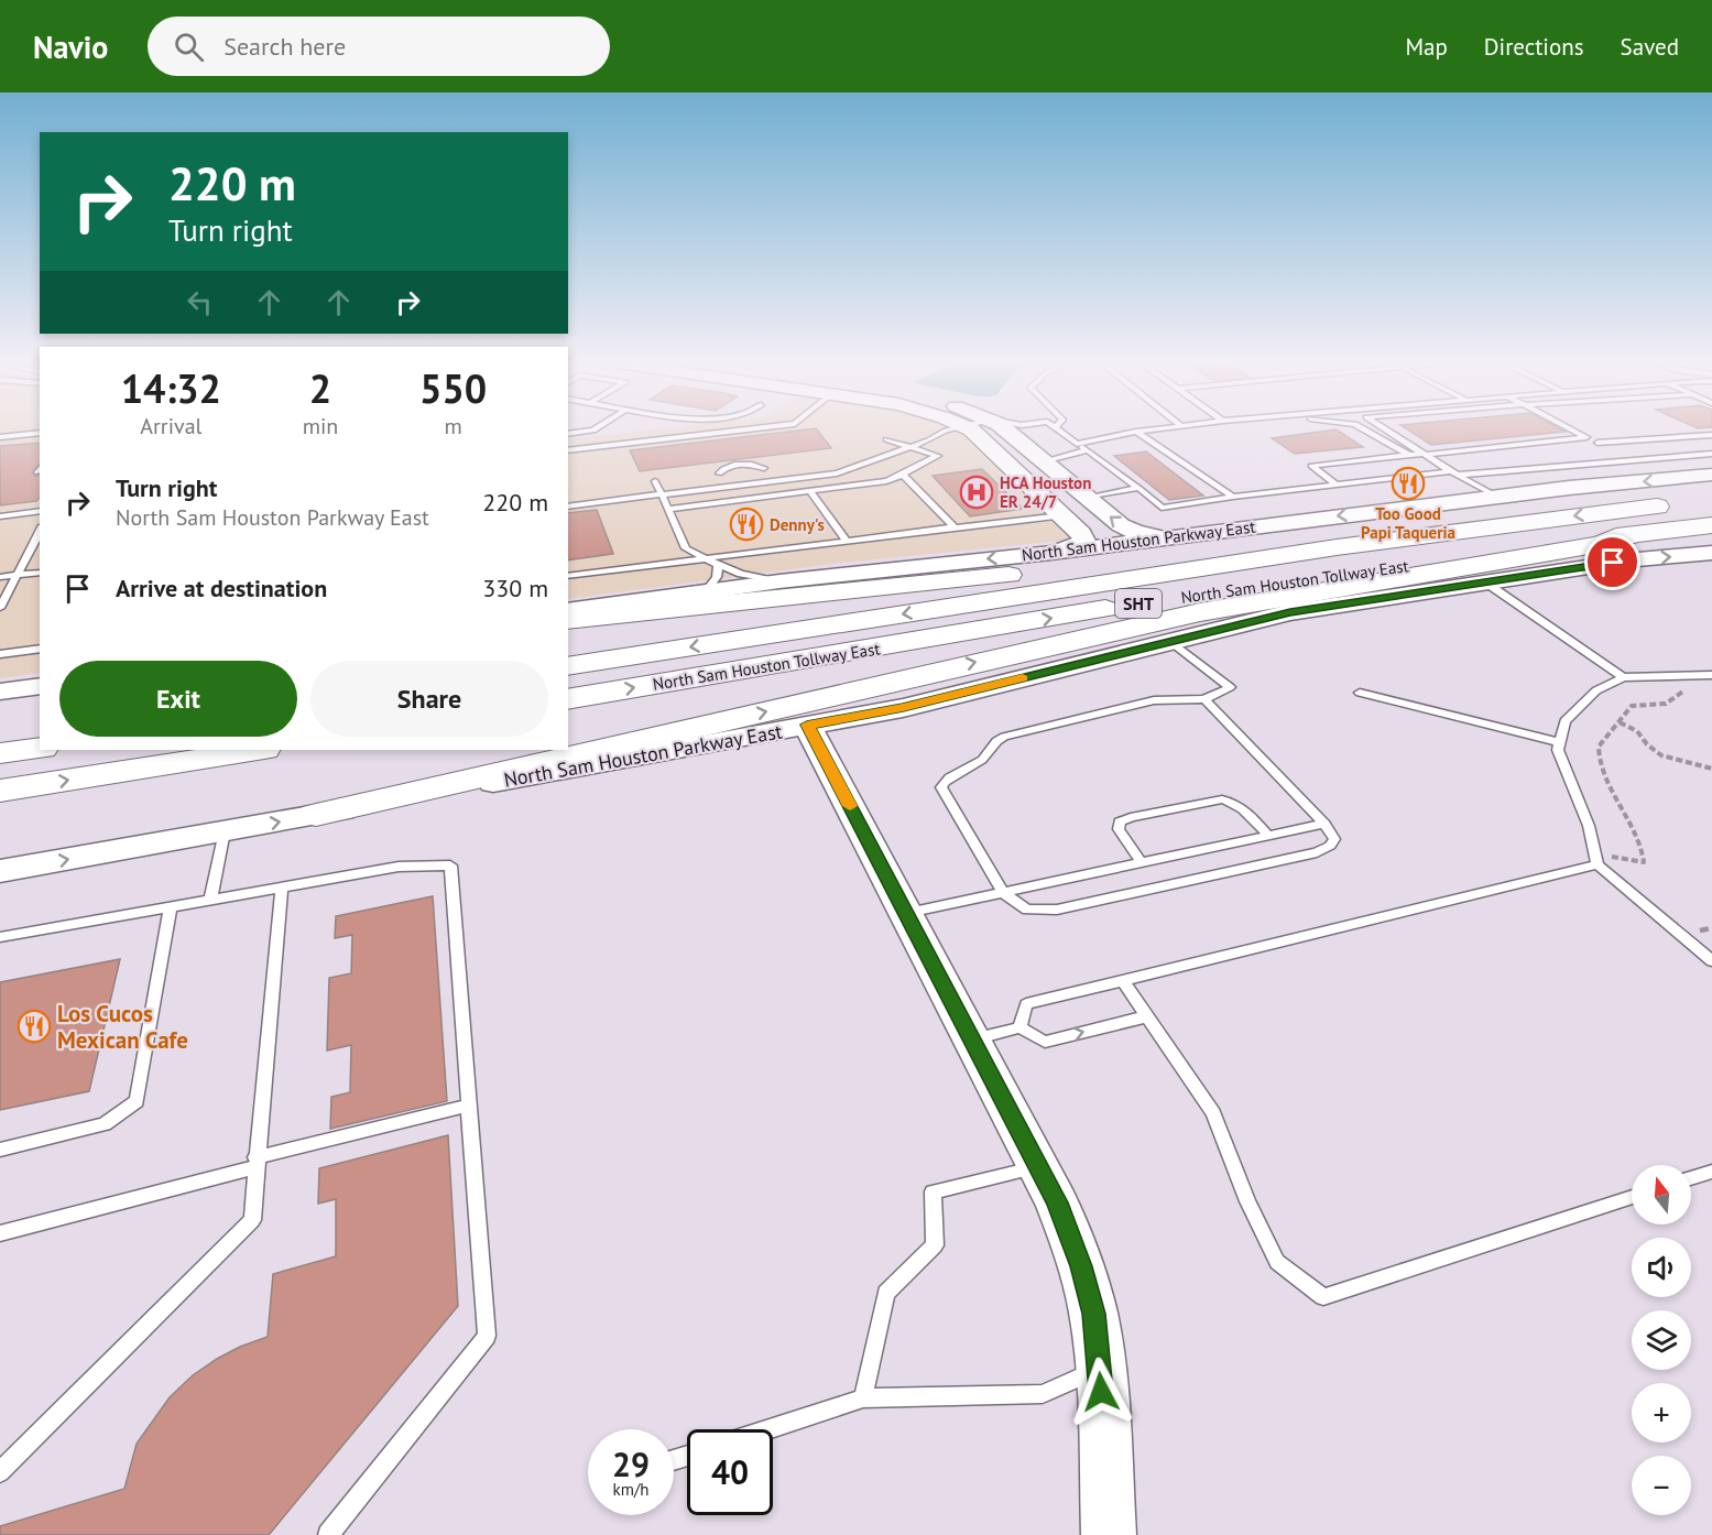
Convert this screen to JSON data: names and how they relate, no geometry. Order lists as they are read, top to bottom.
{
  "streets": {
    "highway": ["North Sam Houston Tollway East", "SHT"],
    "main road": ["North Sam Houston Parkway East"]
  },
  "places": {
    "restaurant": ["Too Good Papi Taqueria", "Denny's", "Los Cucos Mexican Cafe"],
    "hospital": ["HCA Houston ER 24/7"]
  },
  "north": "top",
  "page": {
    "header": "Navio",
    "search": "Search here",
    "nav": ["Map", "Directions", "Saved"],
    "turn": ["220 m", "Turn right"],
    "eta": [
      "14:32",
      "Arrival",
      "2",
      "min",
      "550",
      "m"
    ],
    "list": [
      {
        "name": "Turn right",
        "note": "North Sam Houston Parkway East",
        "value": "220 m"
      },
      {
        "name": "Arrive at destination",
        "value": "330 m"
      }
    ],
    "buttons": ["Exit", "Share"],
    "map_buttons": ["+", "−"],
    "speed": "29 km/h",
    "limit": "40"
  }
}
